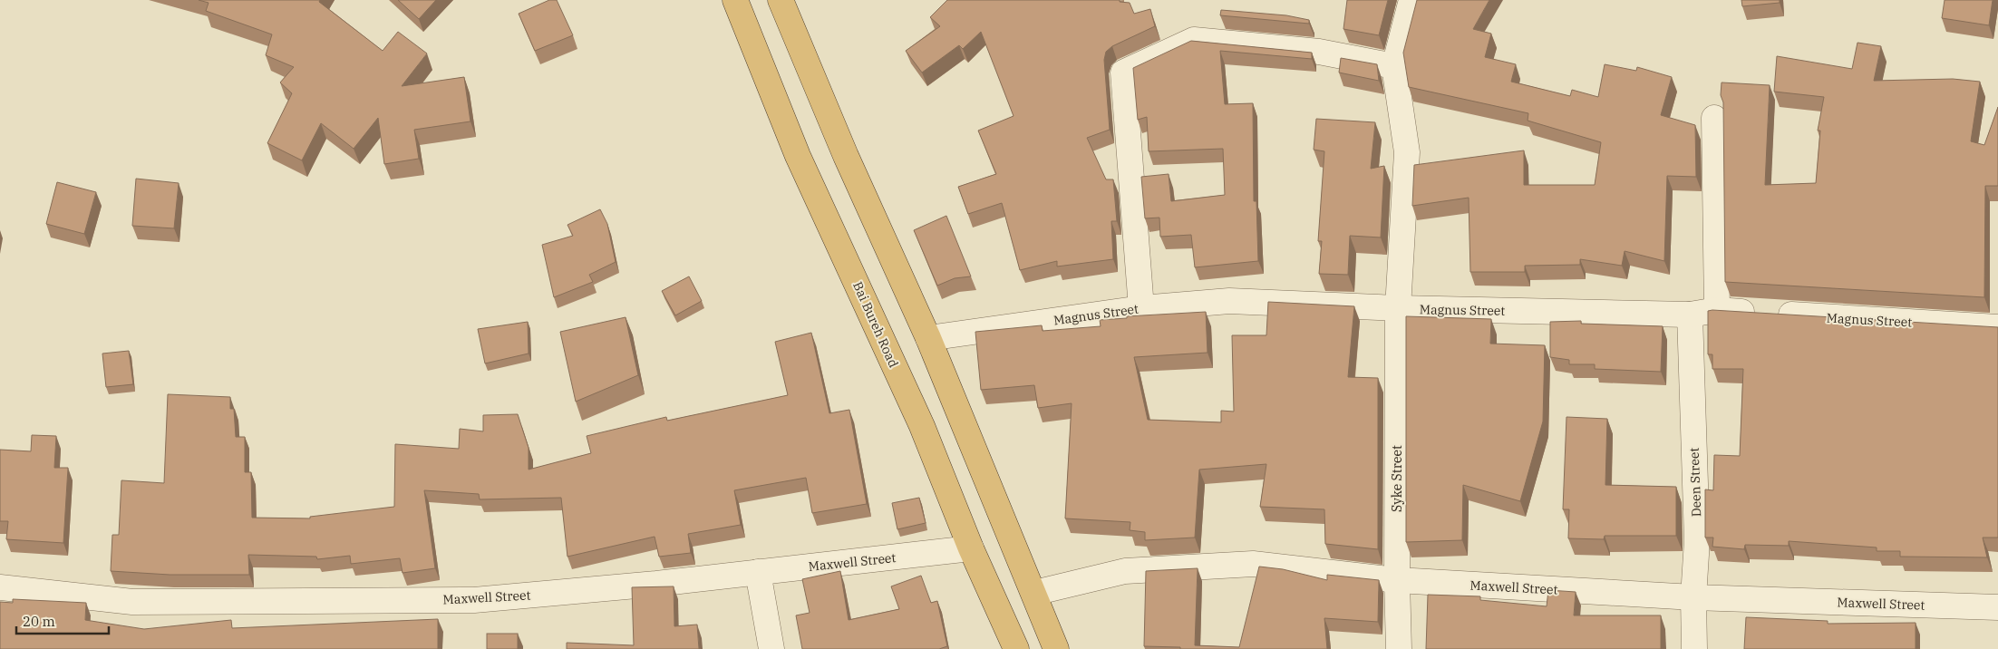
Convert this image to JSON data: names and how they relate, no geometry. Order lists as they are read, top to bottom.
{
  "streets": {
    "highway": ["Bai Bureh Road"],
    "street": [
      "Magnus Street",
      "Syke Street",
      "Deen Street",
      "Maxwell Street"
    ]
  },
  "crossings": [
    ["Magnus Street", "Syke Street"],
    ["Magnus Street", "Deen Street"],
    ["Bai Bureh Road", "Maxwell Street"],
    ["Syke Street", "Maxwell Street"],
    ["Deen Street", "Maxwell Street"]
  ],
  "scale_bar": "20 m"
}
